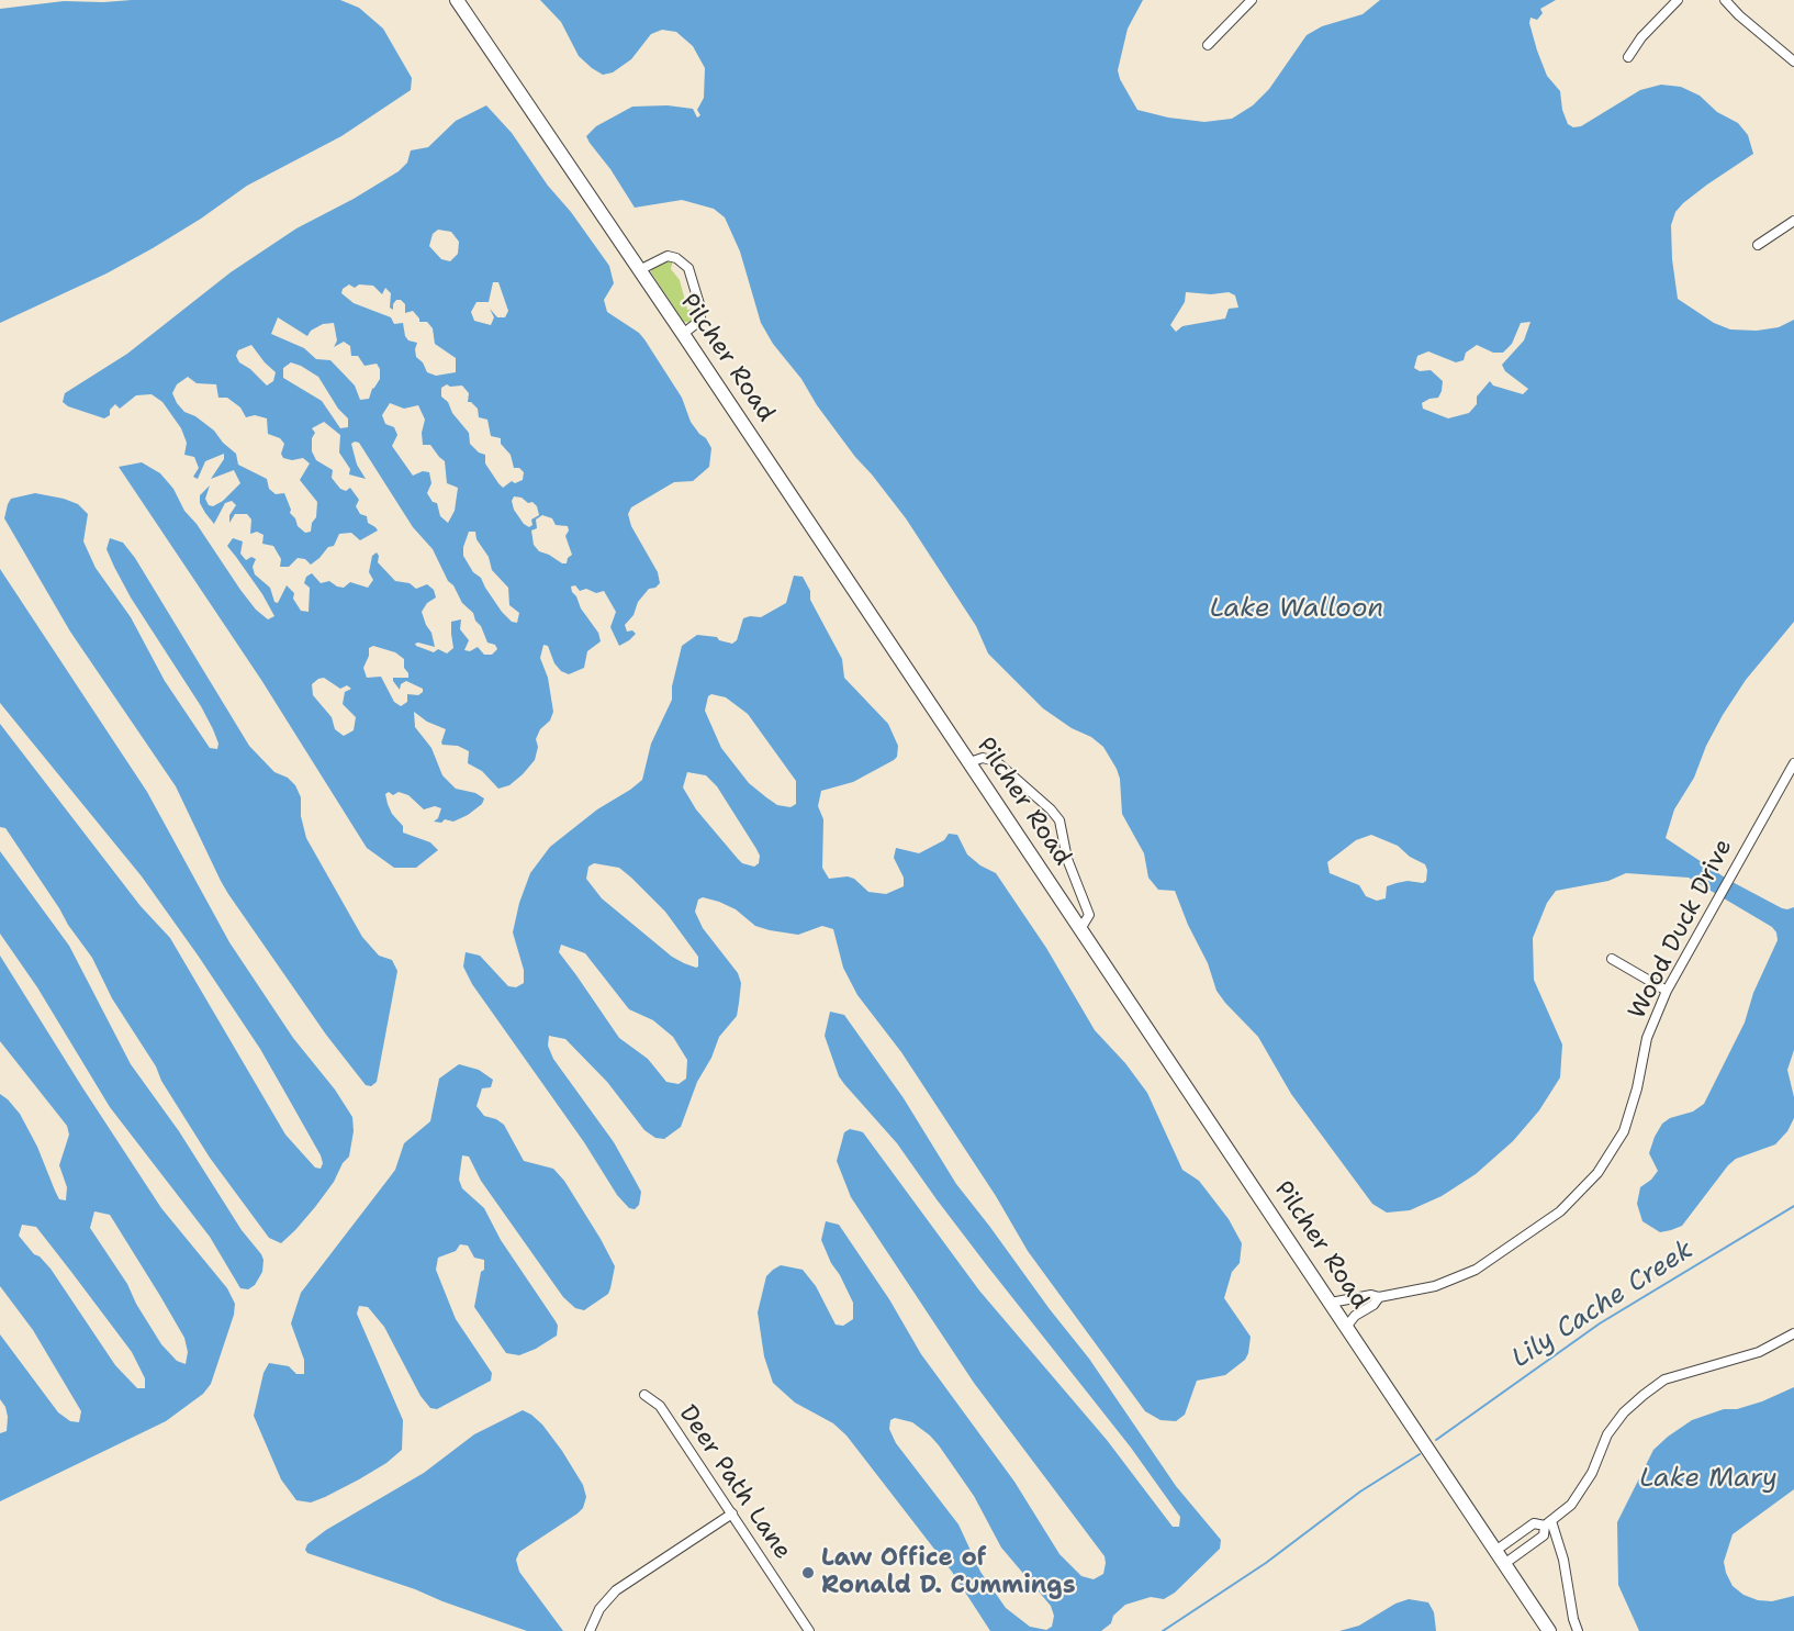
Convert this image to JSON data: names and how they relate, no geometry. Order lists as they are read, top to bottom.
{
  "streets": {
    "street": ["Pilcher Road", "Wood Duck Drive", "Deer Path Lane"]
  },
  "crossings": [
    ["Pilcher Road", "Wood Duck Drive"]
  ],
  "water": ["Lake Walloon", "Lily Cache Creek", "Lake Mary"],
  "places": ["Law Office of Ronald D. Cummings"]
}
